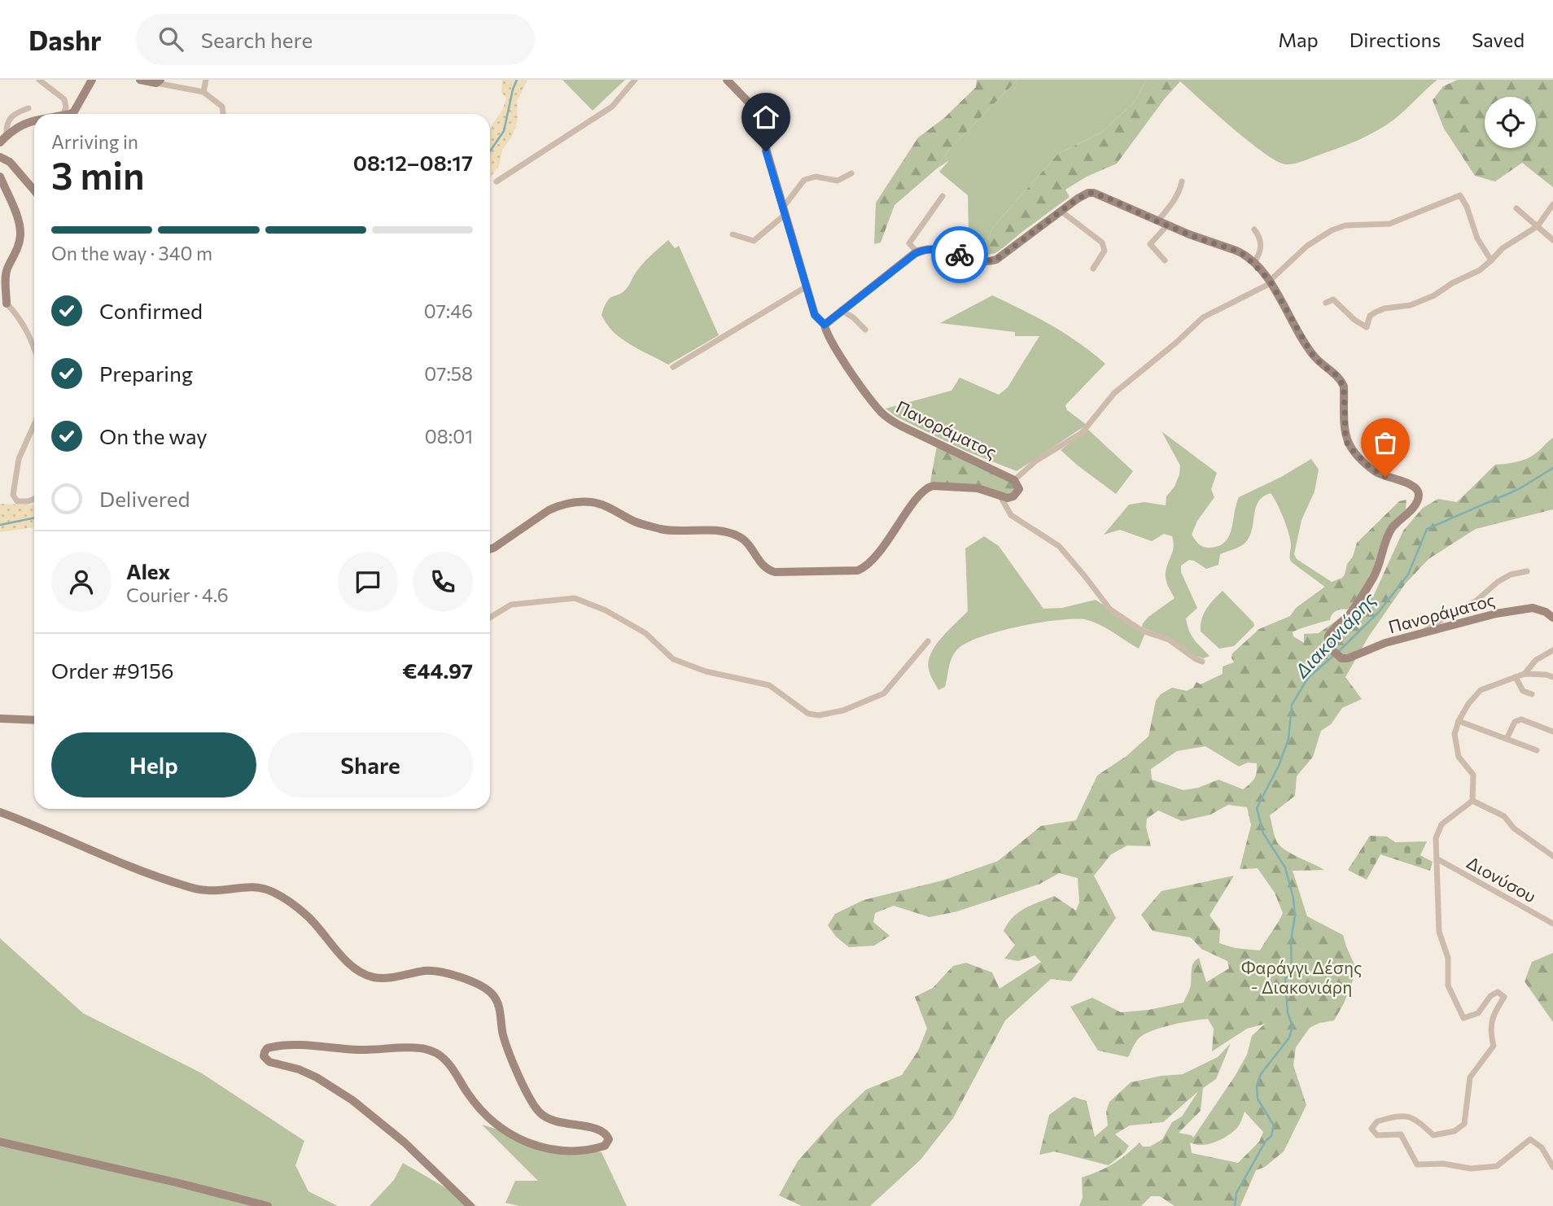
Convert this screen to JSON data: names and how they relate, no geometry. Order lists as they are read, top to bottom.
{
  "streets": {
    "main road": ["Πανοράματος"],
    "street": ["Διονύσου"]
  },
  "water": ["Διακονιάρης"],
  "parks": ["Φαράγγι Δέσης - Διακονιάρη"],
  "page": {
    "header": "Dashr",
    "search": "Search here",
    "nav": ["Map", "Directions", "Saved"],
    "heading": ["3 min", "Arriving in", "08:12–08:17"],
    "panel": [
      "Alex",
      "Courier · 4.6",
      "Order #9156",
      "€44.97"
    ],
    "bar": "On the way · 340 m",
    "list": [
      ["Confirmed", "07:46"],
      ["Preparing", "07:58"],
      ["On the way", "08:01"],
      "Delivered"
    ],
    "buttons": ["Help", "Share"]
  }
}
